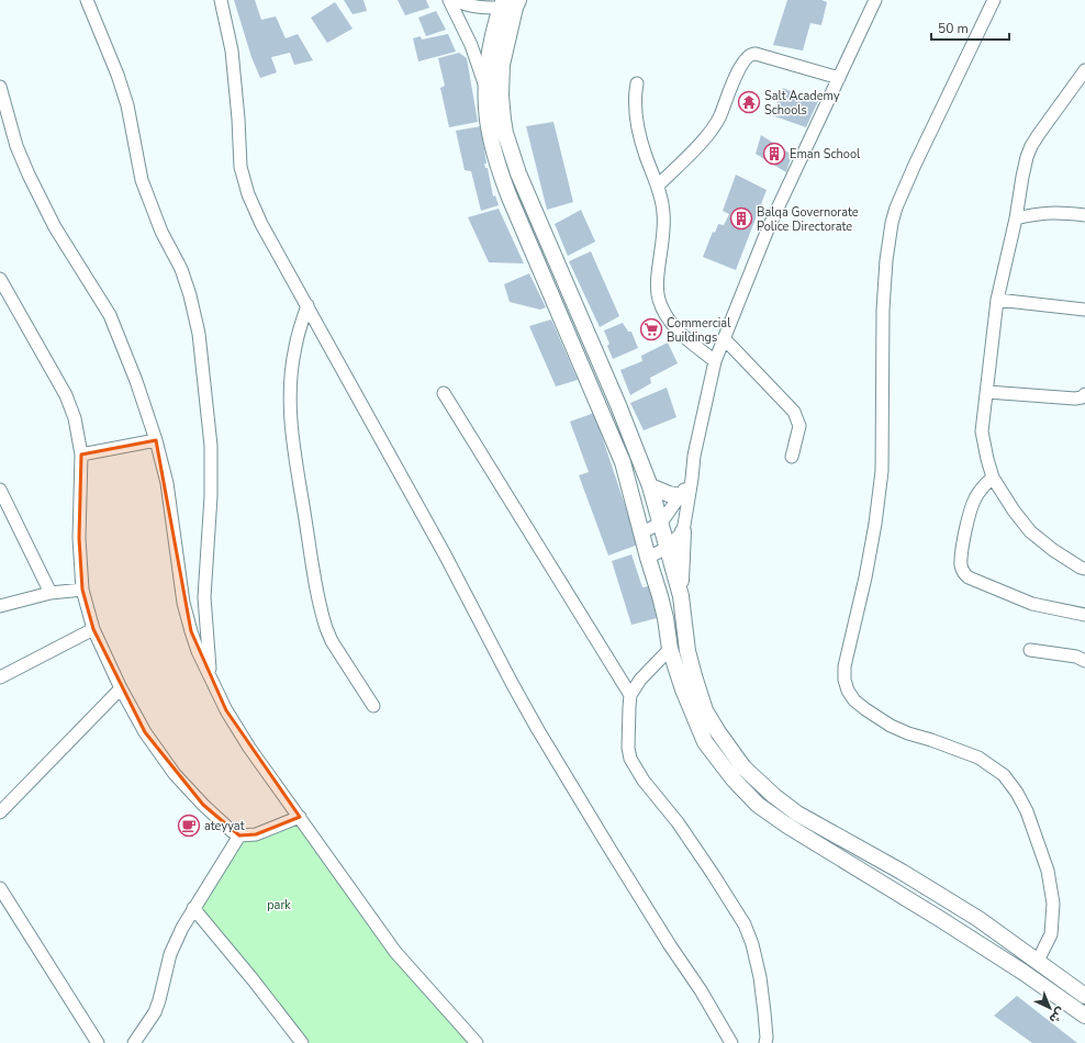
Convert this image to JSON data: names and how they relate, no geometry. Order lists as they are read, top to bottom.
{
  "parks": ["park"],
  "places": {
    "temple": ["Salt Academy Schools"],
    "building": ["Eman School", "Balqa Governorate Police Directorate"],
    "supermarket": ["Commercial Buildings"],
    "cafe": ["ateyyat"]
  },
  "scale_bar": "50 m",
  "north": "bottom right"
}
